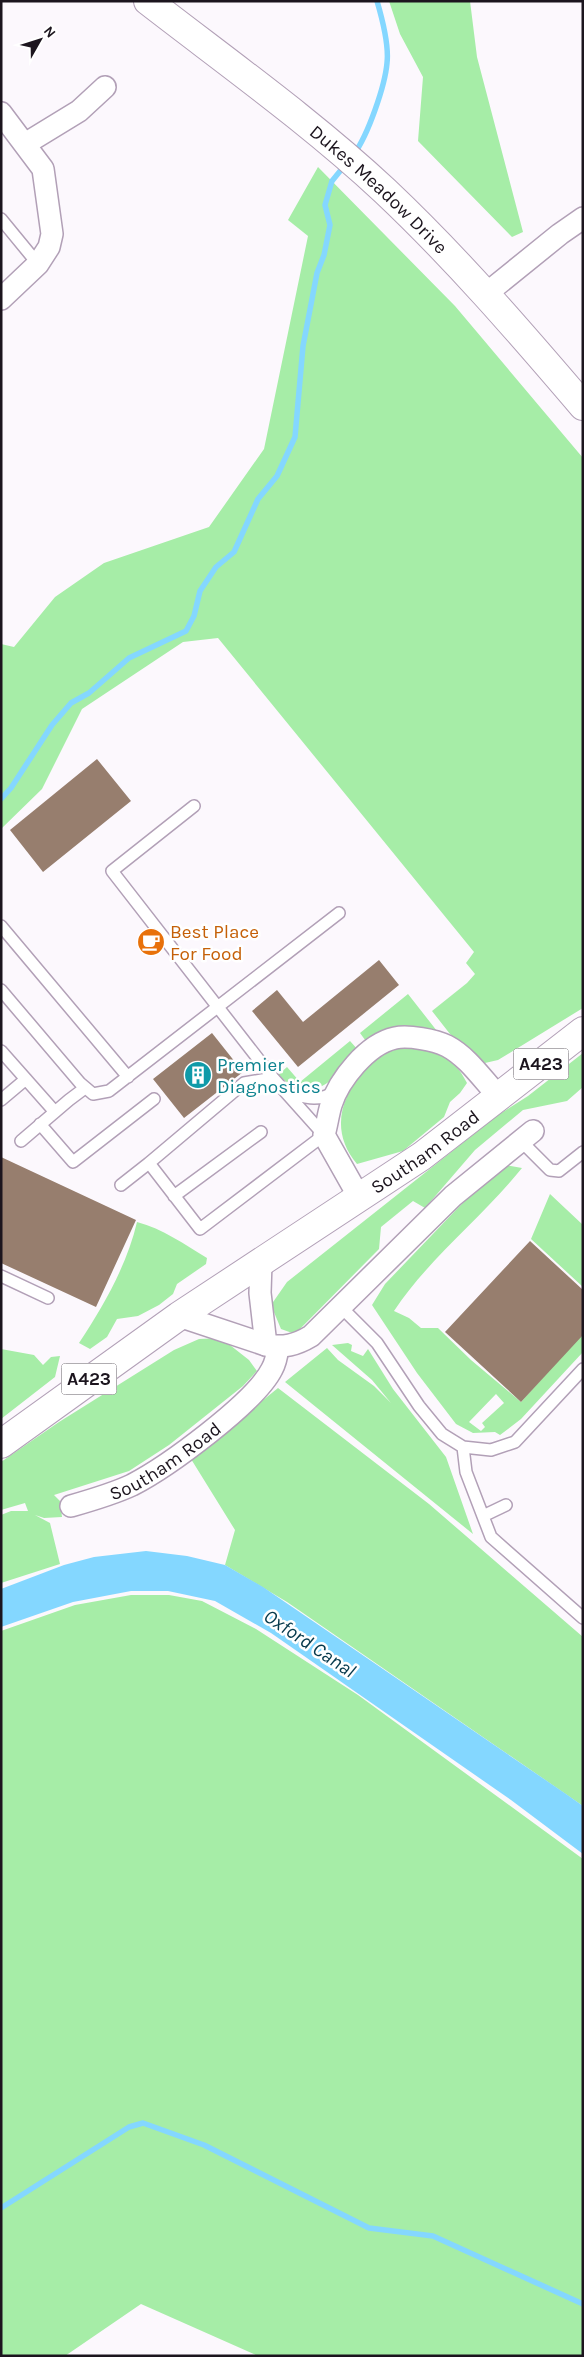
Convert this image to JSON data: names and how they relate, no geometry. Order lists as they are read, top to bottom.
{
  "streets": {
    "main road": ["Dukes Meadow Drive", "A423", "Southam Road"]
  },
  "water": ["Oxford Canal"],
  "places": {
    "cafe": ["Best Place For Food"],
    "building": ["Premier Diagnostics"]
  },
  "north": "top right"
}
